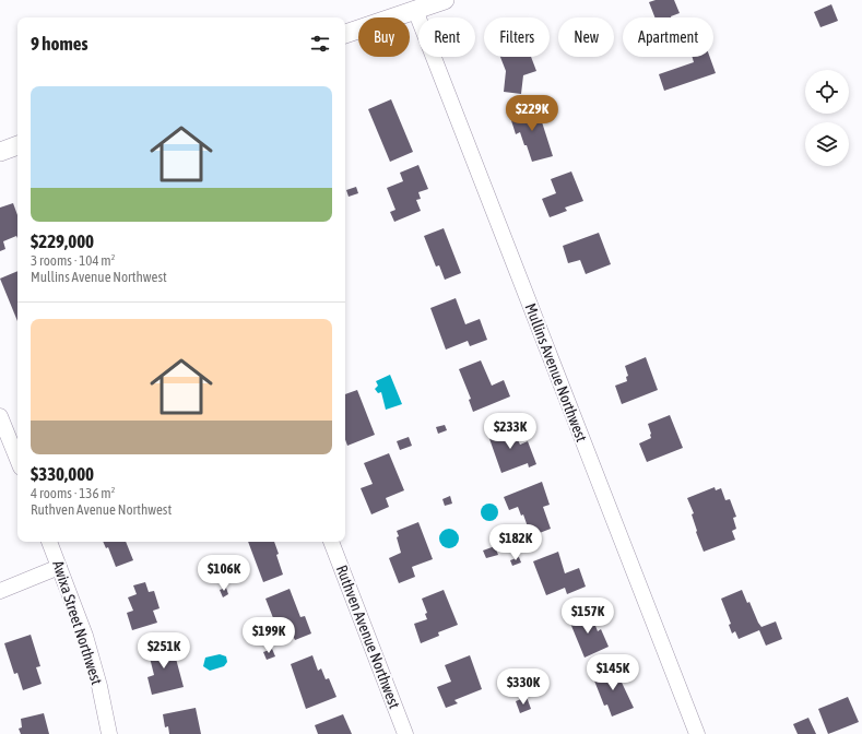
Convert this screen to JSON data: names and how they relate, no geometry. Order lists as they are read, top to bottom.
{
  "streets": {
    "street": ["Mullins Avenue Northwest", "Awixa Street Northwest", "Ruthven Avenue Northwest"]
  },
  "page": {
    "chip": [
      "Buy",
      "Rent",
      "Filters",
      "New",
      "Apartment"
    ],
    "heading": "9 homes",
    "list": [
      {
        "name": "$229,000",
        "note": "3 rooms · 104 m² · Mullins Avenue Northwest"
      },
      {
        "name": "$330,000",
        "note": "4 rooms · 136 m² · Ruthven Avenue Northwest"
      }
    ],
    "price": [
      "$229K",
      "$233K",
      "$182K",
      "$106K",
      "$157K",
      "$199K",
      "$251K",
      "$145K",
      "$330K"
    ]
  }
}
